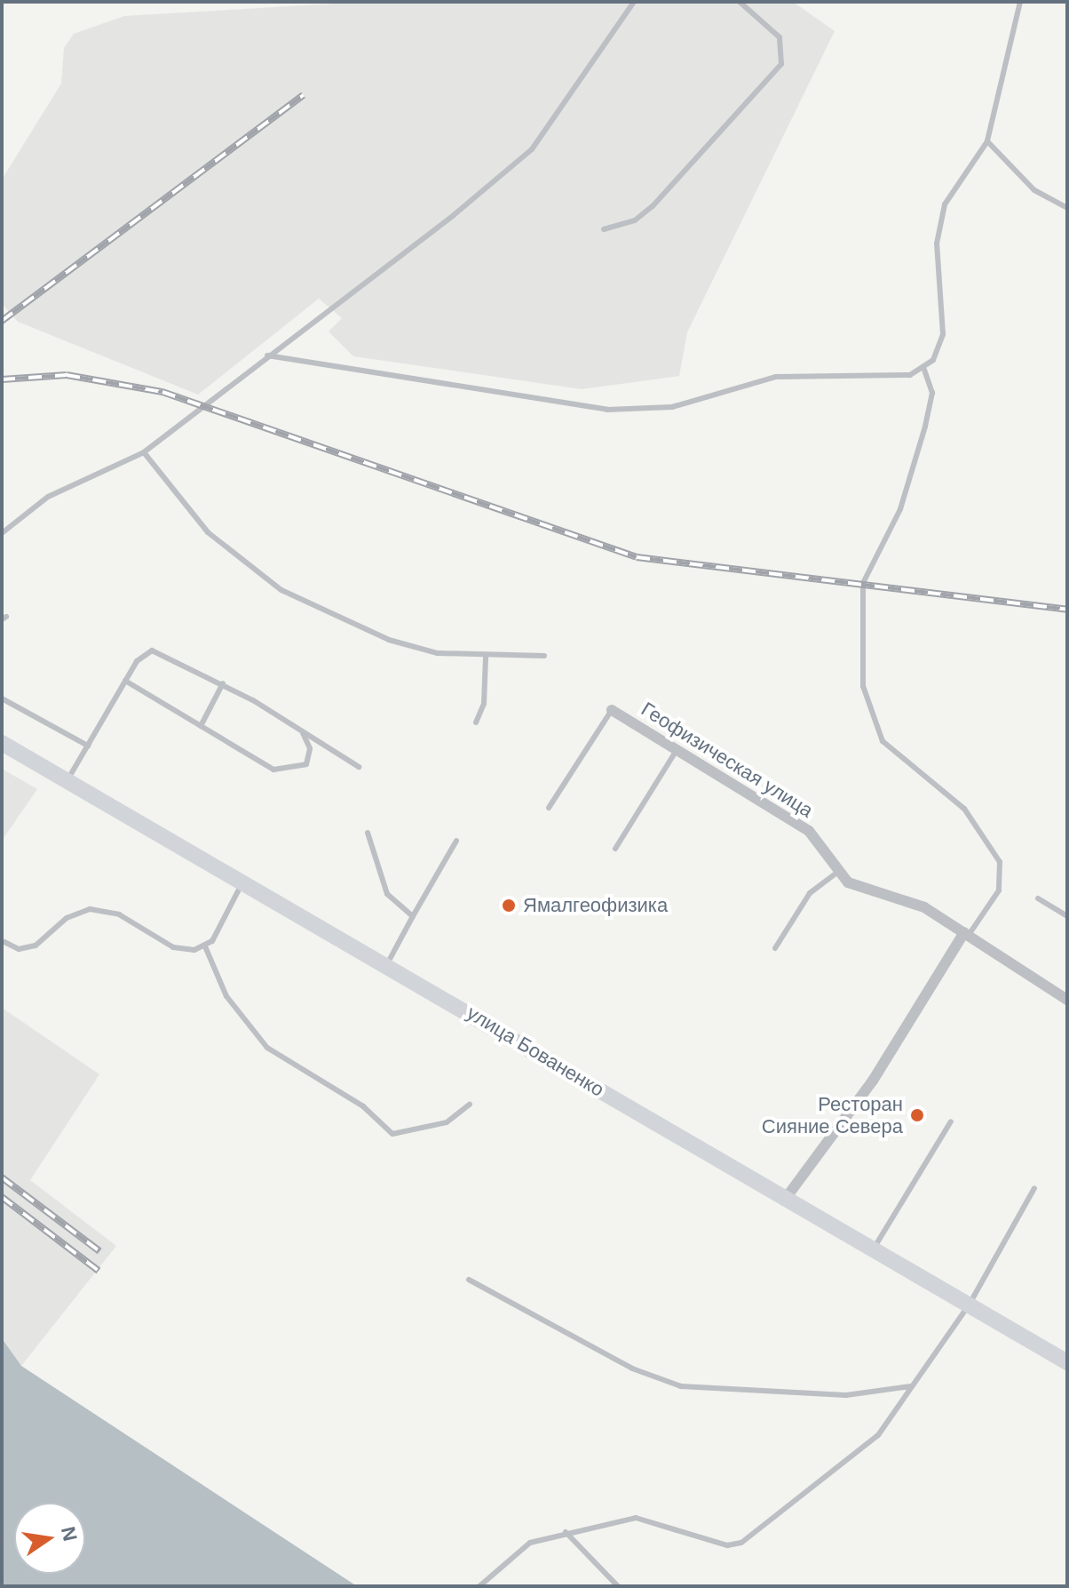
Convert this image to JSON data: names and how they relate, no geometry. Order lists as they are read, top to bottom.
{
  "streets": {
    "street": ["Геофизическая улица", "улица Бованенко"]
  },
  "places": ["Ямалгеофизика", "Ресторан Сияние Севера"],
  "north": "right"
}
